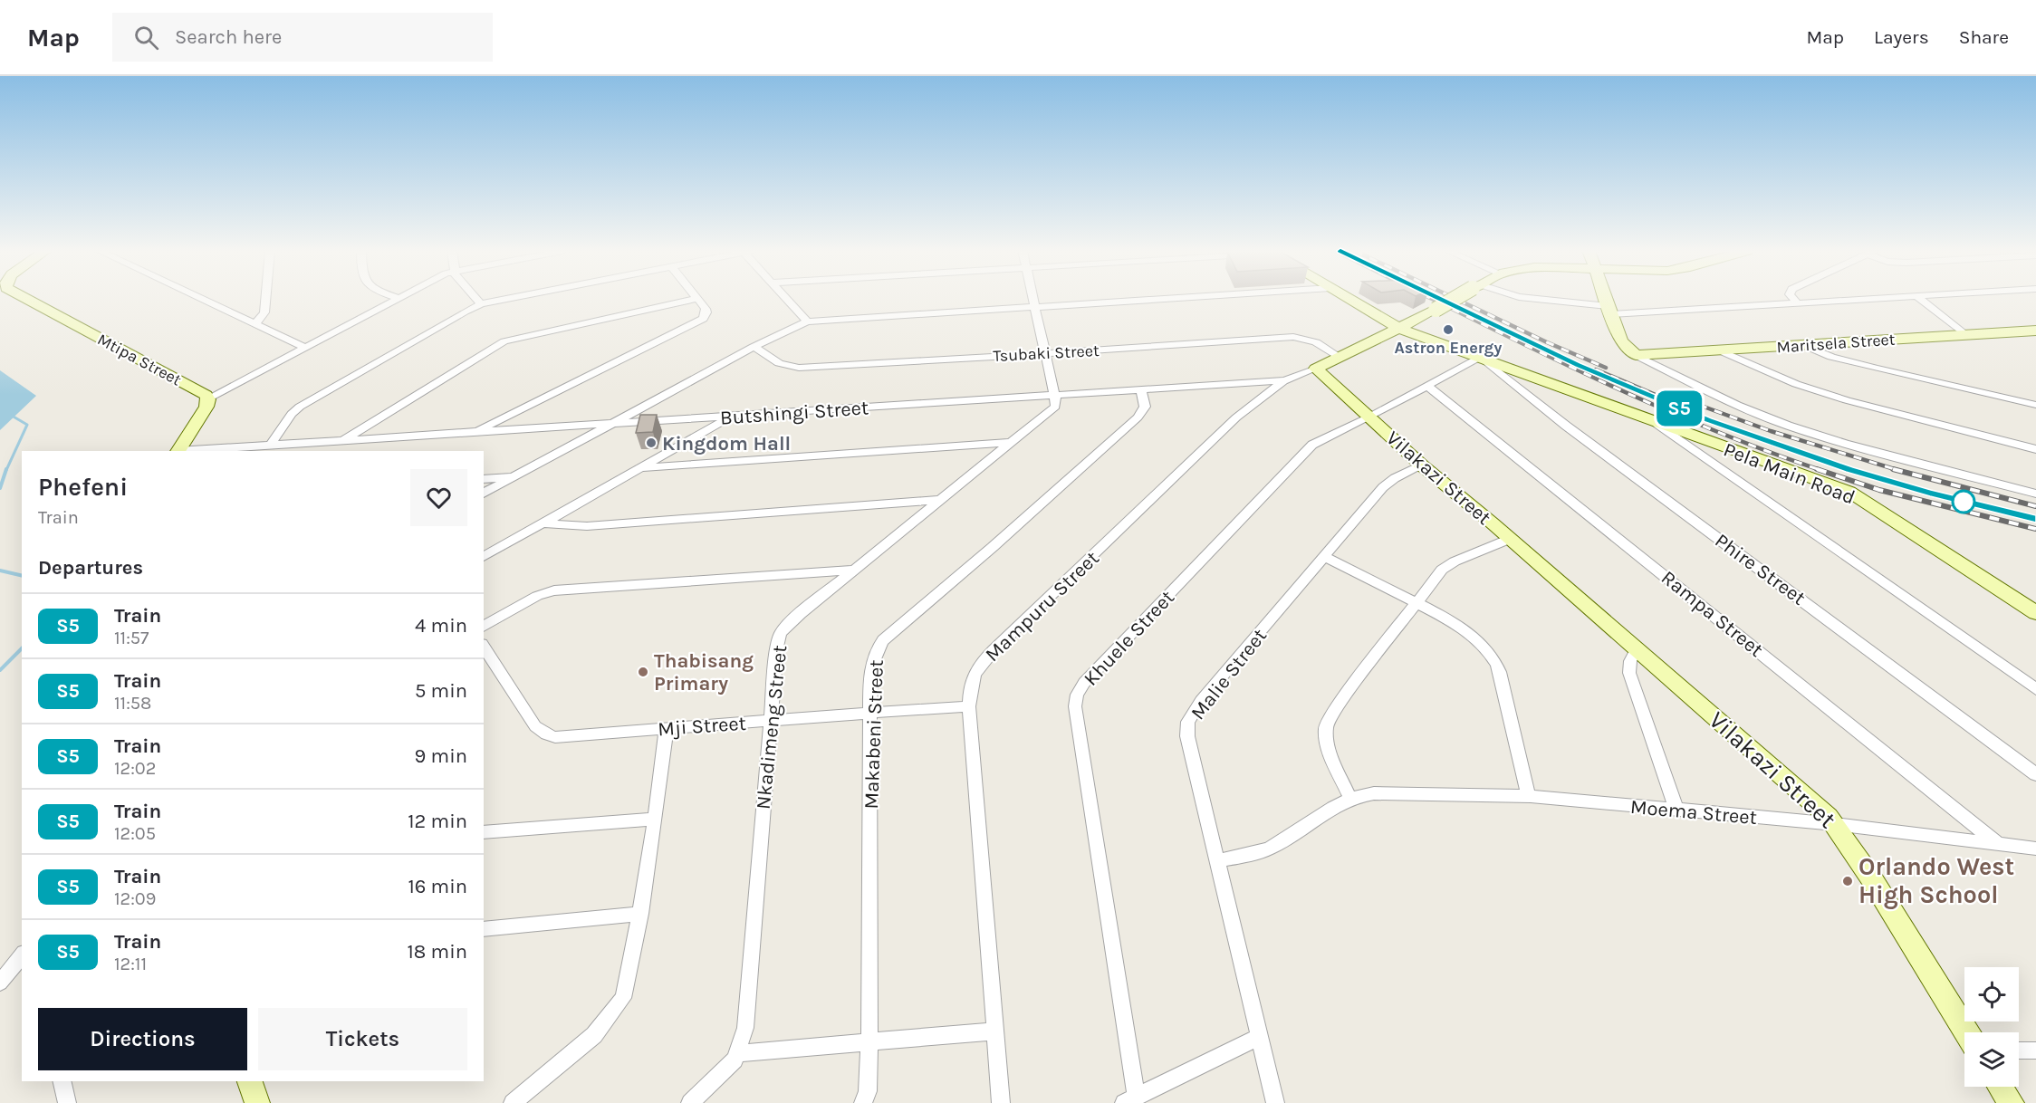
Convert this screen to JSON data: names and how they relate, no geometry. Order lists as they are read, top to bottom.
{
  "streets": {
    "street": [
      "Maritsela Street",
      "Tsubaki Street",
      "Mtipa Street",
      "Butshingi Street",
      "Pela Main Road",
      "Vilakazi Street",
      "Phire Street",
      "Mampuru Street",
      "Rampa Street",
      "Khuele Street",
      "Malie Street",
      "Mji Street",
      "Nkadimeng Street",
      "Makabeni Street",
      "Moema Street"
    ]
  },
  "crossings": [
    ["Tsubaki Street", "Butshingi Street"],
    ["Butshingi Street", "Pela Main Road"],
    ["Butshingi Street", "Vilakazi Street"],
    ["Butshingi Street", "Mampuru Street"],
    ["Butshingi Street", "Nkadimeng Street"],
    ["Butshingi Street", "Makabeni Street"],
    ["Pela Main Road", "Phire Street"],
    ["Pela Main Road", "Khuele Street"],
    ["Vilakazi Street", "Khuele Street"],
    ["Vilakazi Street", "Malie Street"],
    ["Vilakazi Street", "Moema Street"],
    ["Phire Street", "Khuele Street"],
    ["Mampuru Street", "Mji Street"],
    ["Rampa Street", "Khuele Street"],
    ["Rampa Street", "Moema Street"],
    ["Malie Street", "Moema Street"],
    ["Mji Street", "Nkadimeng Street"],
    ["Mji Street", "Makabeni Street"]
  ],
  "places": [
    "Astron Energy",
    "Kingdom Hall",
    "Thabisang Primary",
    "Orlando West High School"
  ],
  "page": {
    "header": "Map",
    "search": "Search here",
    "nav": ["Map", "Layers", "Share"],
    "on_map": "S5",
    "heading": [
      ["Phefeni", "Train"],
      "Departures"
    ],
    "list": [
      {
        "mark": "S5",
        "name": "Train",
        "note": "11:57",
        "value": "4 min"
      },
      {
        "mark": "S5",
        "name": "Train",
        "note": "11:58",
        "value": "5 min"
      },
      {
        "mark": "S5",
        "name": "Train",
        "note": "12:02",
        "value": "9 min"
      },
      {
        "mark": "S5",
        "name": "Train",
        "note": "12:05",
        "value": "12 min"
      },
      {
        "mark": "S5",
        "name": "Train",
        "note": "12:09",
        "value": "16 min"
      },
      {
        "mark": "S5",
        "name": "Train",
        "note": "12:11",
        "value": "18 min"
      }
    ],
    "buttons": ["Directions", "Tickets"]
  }
}
